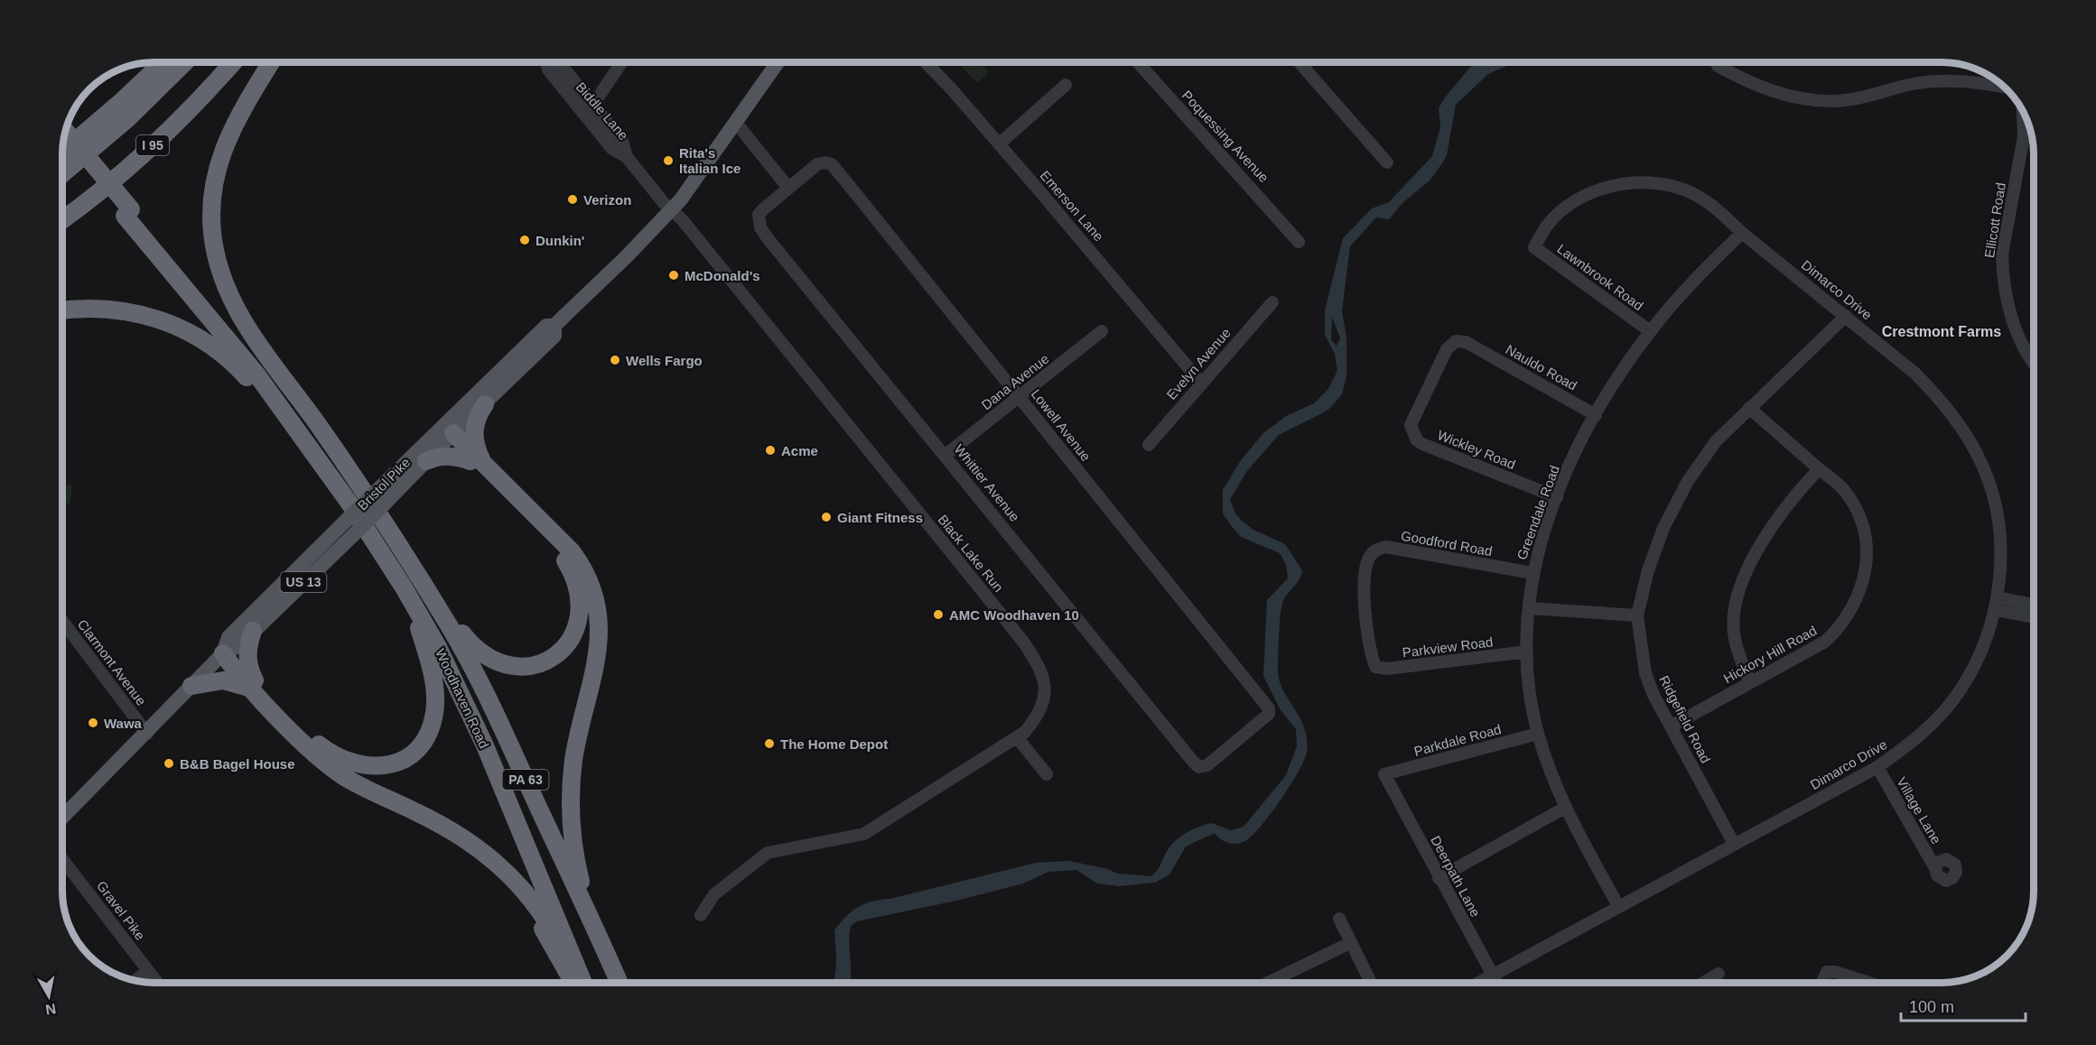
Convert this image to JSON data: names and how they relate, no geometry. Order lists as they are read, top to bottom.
{
  "streets": {
    "highway": ["I 95", "Woodhaven Road", "PA 63"],
    "main road": ["Bristol Pike", "US 13"],
    "street": [
      "Biddle Lane",
      "Poquessing Avenue",
      "Emerson Lane",
      "Ellicott Road",
      "Lawnbrook Road",
      "Dimarco Drive",
      "Evelyn Avenue",
      "Nauldo Road",
      "Dana Avenue",
      "Lowell Avenue",
      "Wickley Road",
      "Whittier Avenue",
      "Greendale Road",
      "Goodford Road",
      "Black Lake Run",
      "Parkview Road",
      "Hickory Hill Road",
      "Clarmont Avenue",
      "Ridgefield Road",
      "Parkdale Road",
      "Village Lane",
      "Deerpath Lane",
      "Gravel Pike"
    ]
  },
  "crossings": [
    ["Biddle Lane", "Bristol Pike"],
    ["Biddle Lane", "Black Lake Run"],
    ["Emerson Lane", "Evelyn Avenue"],
    ["Lawnbrook Road", "Dimarco Drive"],
    ["Lawnbrook Road", "Greendale Road"],
    ["Dimarco Drive", "Greendale Road"],
    ["Dimarco Drive", "Ridgefield Road"],
    ["Dimarco Drive", "Village Lane"],
    ["Dimarco Drive", "Deerpath Lane"],
    ["Nauldo Road", "Wickley Road"],
    ["Nauldo Road", "Greendale Road"],
    ["Dana Avenue", "Lowell Avenue"],
    ["Dana Avenue", "Whittier Avenue"],
    ["Lowell Avenue", "Whittier Avenue"],
    ["Wickley Road", "Greendale Road"],
    ["Bristol Pike", "Black Lake Run"],
    ["Bristol Pike", "Clarmont Avenue"],
    ["Greendale Road", "Goodford Road"],
    ["Greendale Road", "Parkview Road"],
    ["Greendale Road", "Parkdale Road"],
    ["Goodford Road", "Parkview Road"],
    ["Hickory Hill Road", "Ridgefield Road"],
    ["Parkdale Road", "Deerpath Lane"]
  ],
  "districts": ["Crestmont Farms"],
  "places": [
    "Rita's Italian Ice",
    "Verizon",
    "Dunkin'",
    "McDonald's",
    "Wells Fargo",
    "Acme",
    "Giant Fitness",
    "AMC Woodhaven 10",
    "Wawa",
    "The Home Depot",
    "B&B Bagel House"
  ],
  "scale_bar": "100 m",
  "north": "bottom"
}
